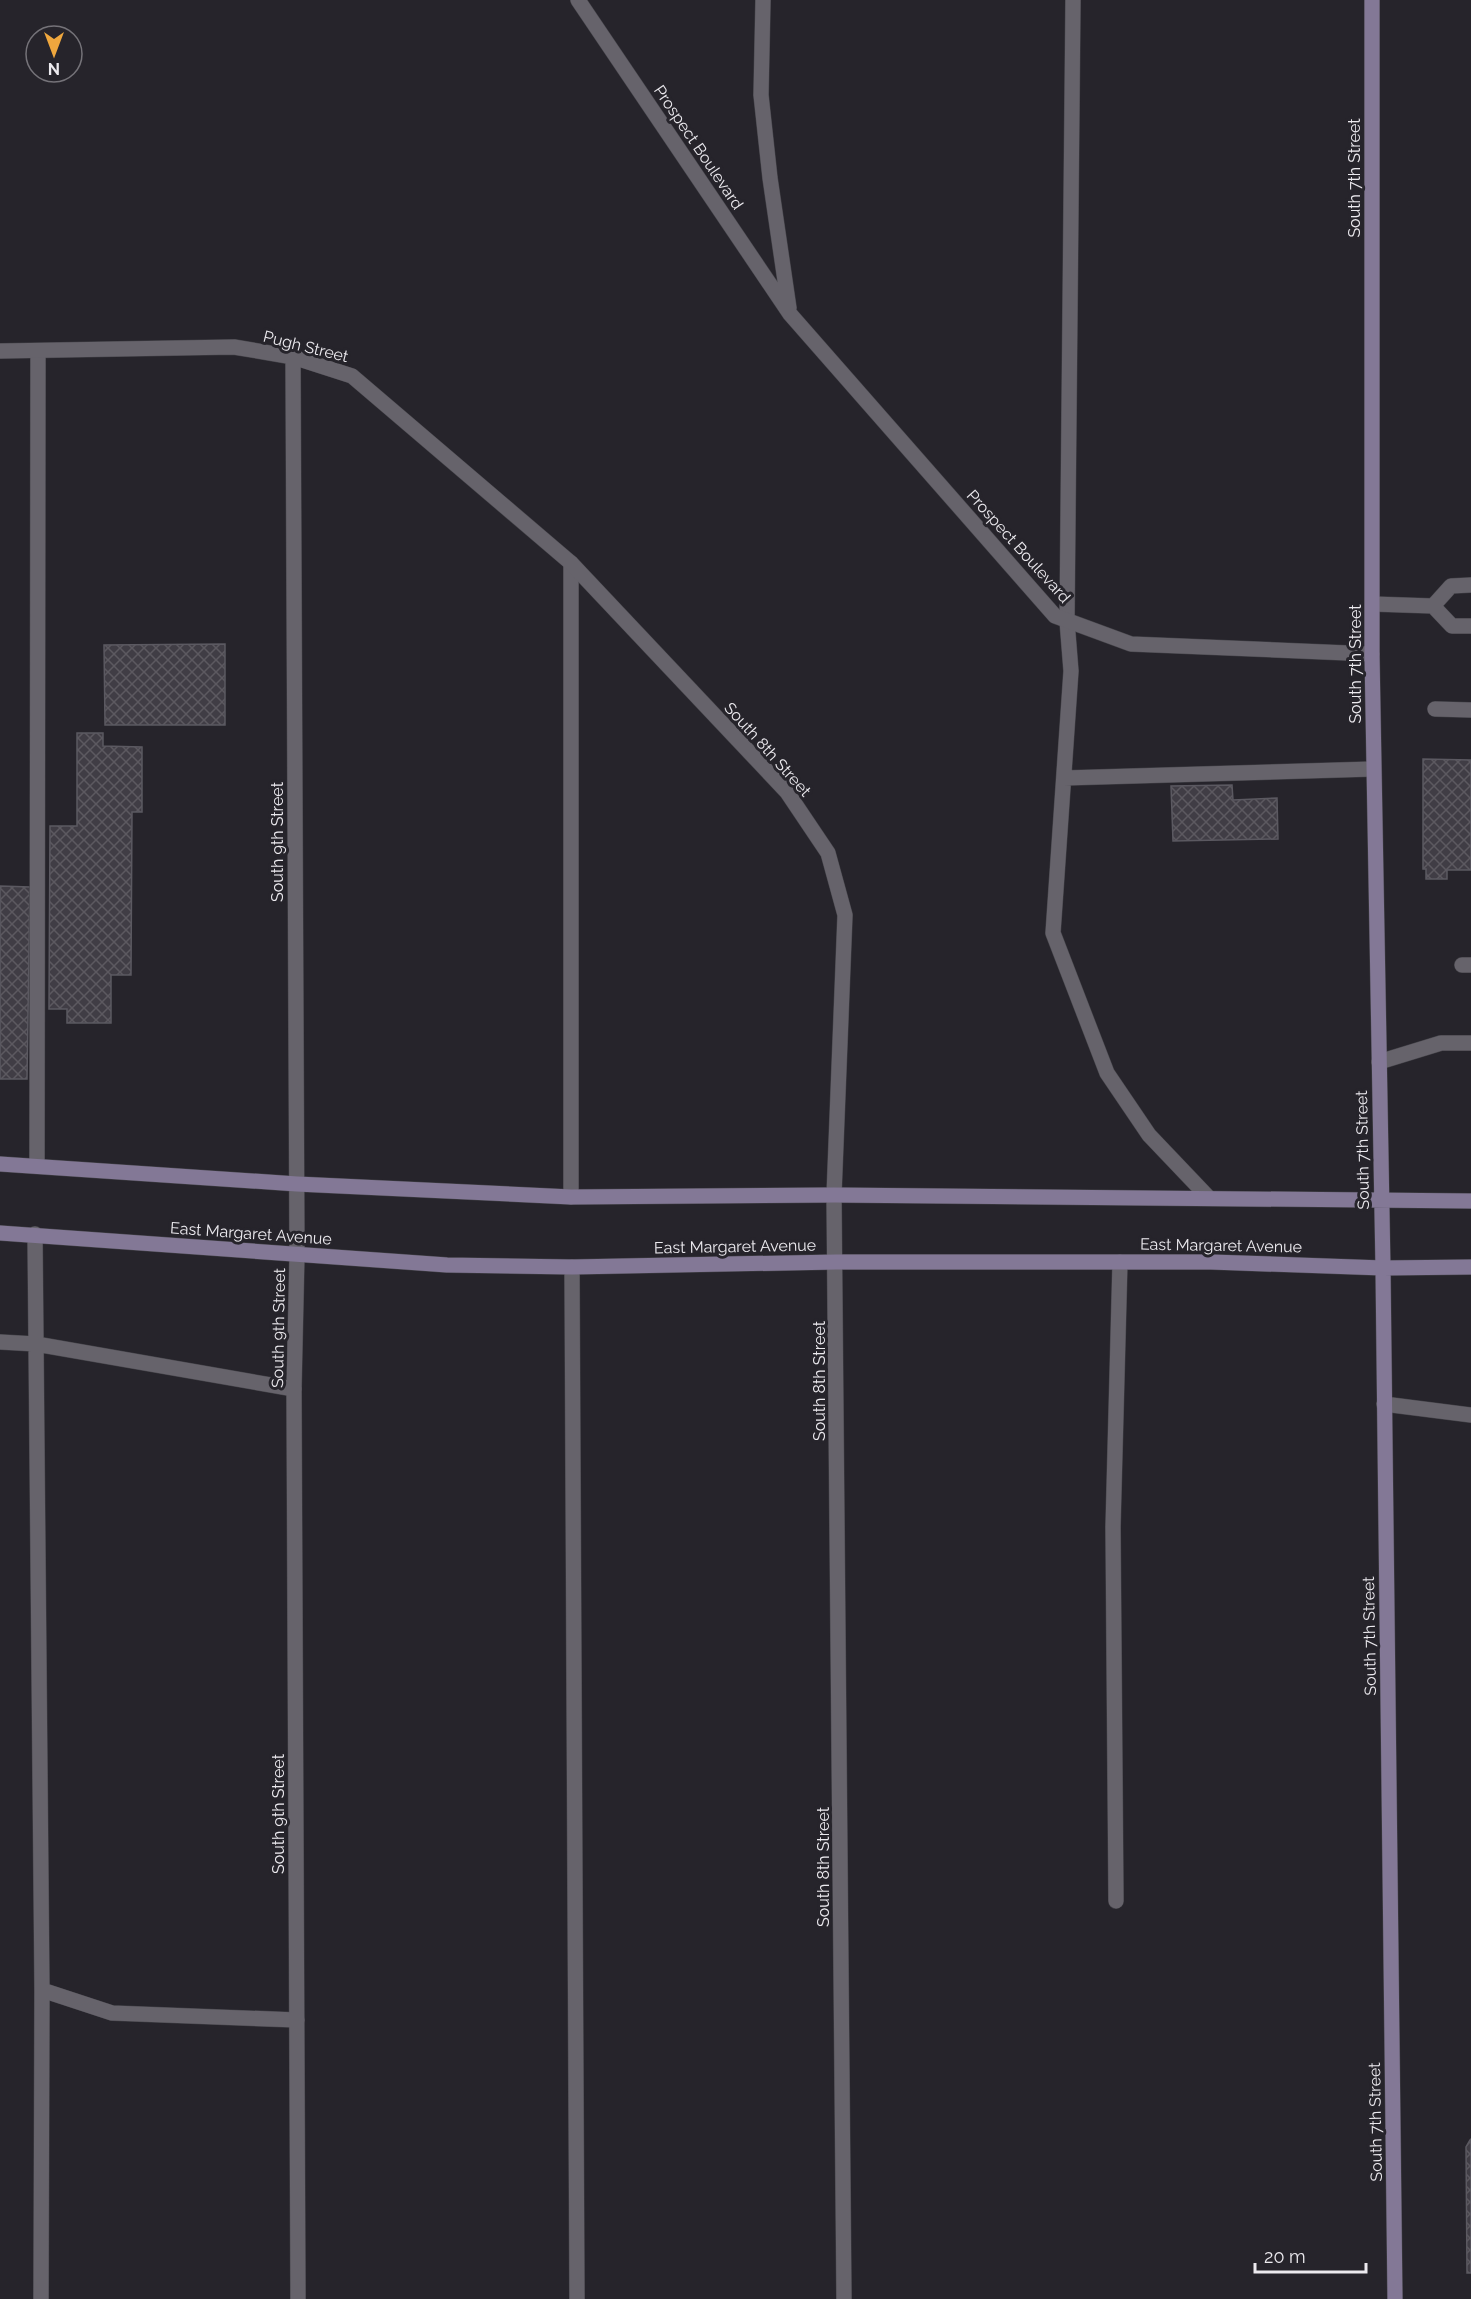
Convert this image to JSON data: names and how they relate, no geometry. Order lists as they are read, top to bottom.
{
  "streets": {
    "main road": ["South 7th Street", "East Margaret Avenue"],
    "street": [
      "Prospect Boulevard",
      "Pugh Street",
      "South 8th Street",
      "South 9th Street"
    ]
  },
  "crossings": [
    ["Prospect Boulevard", "South 7th Street"],
    ["South 7th Street", "East Margaret Avenue"],
    ["Pugh Street", "South 8th Street"],
    ["Pugh Street", "South 9th Street"],
    ["South 8th Street", "East Margaret Avenue"],
    ["South 9th Street", "East Margaret Avenue"]
  ],
  "scale_bar": "20 m",
  "north": "bottom"
}
